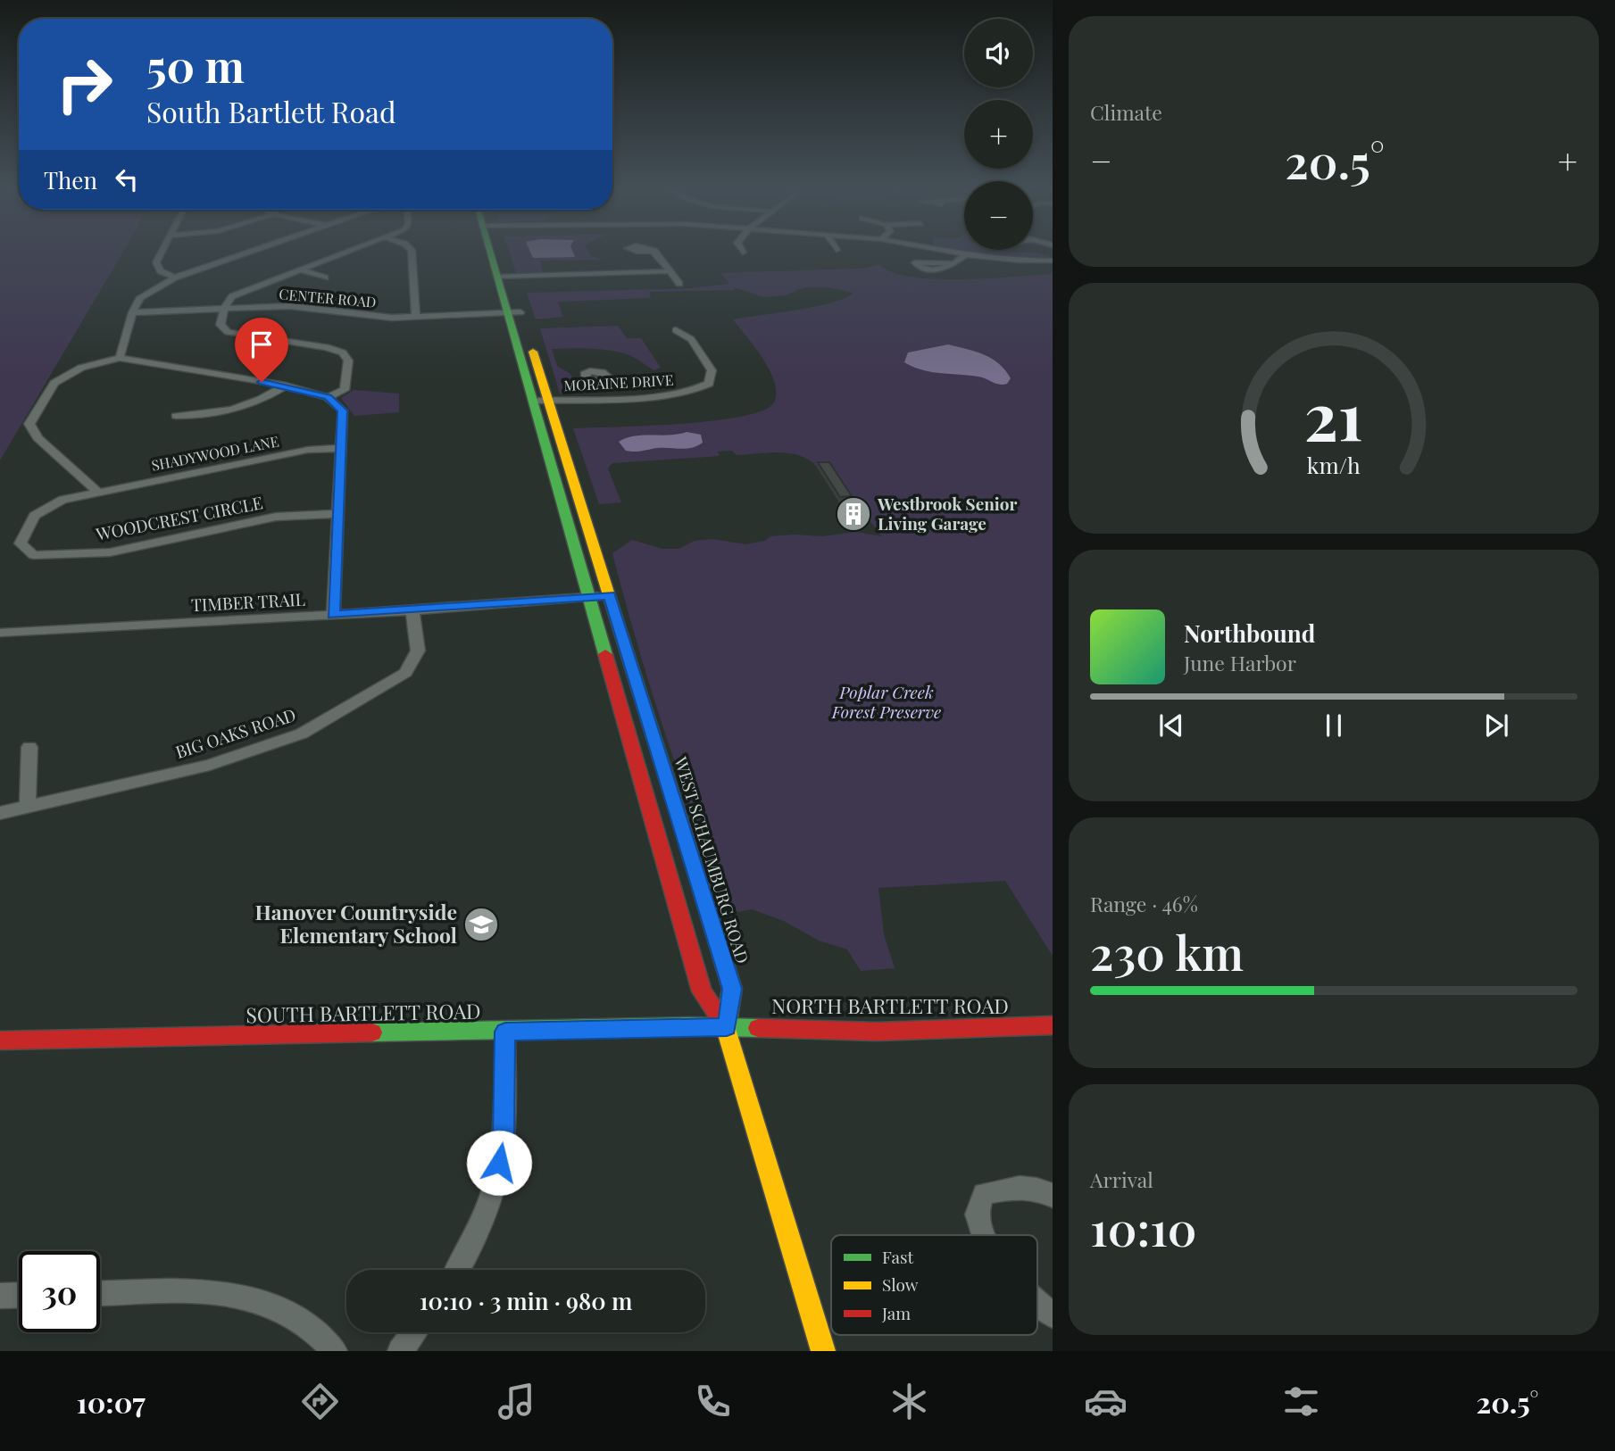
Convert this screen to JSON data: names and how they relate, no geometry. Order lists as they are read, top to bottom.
{
  "streets": {
    "main road": ["WEST SCHAUMBURG ROAD", "NORTH BARTLETT ROAD", "SOUTH BARTLETT ROAD"],
    "street": [
      "CENTER ROAD",
      "MORAINE DRIVE",
      "SHADYWOOD LANE",
      "WOODCREST CIRCLE",
      "TIMBER TRAIL",
      "BIG OAKS ROAD"
    ]
  },
  "crossings": [
    ["CENTER ROAD", "WEST SCHAUMBURG ROAD"],
    ["MORAINE DRIVE", "WEST SCHAUMBURG ROAD"],
    ["SHADYWOOD LANE", "WOODCREST CIRCLE"],
    ["TIMBER TRAIL", "BIG OAKS ROAD"],
    ["TIMBER TRAIL", "WEST SCHAUMBURG ROAD"],
    ["WEST SCHAUMBURG ROAD", "NORTH BARTLETT ROAD"],
    ["WEST SCHAUMBURG ROAD", "SOUTH BARTLETT ROAD"],
    ["NORTH BARTLETT ROAD", "SOUTH BARTLETT ROAD"]
  ],
  "parks": ["Poplar Creek Forest Preserve"],
  "places": {
    "building": ["Westbrook Senior Living Garage"],
    "school or university": ["Hanover Countryside Elementary School"]
  },
  "legend": ["Fast", "Slow", "Jam"],
  "page": {
    "tile": [
      "Climate",
      ["Range · 46%", "230 km"],
      ["Arrival", "10:10"]
    ],
    "map_buttons": ["+", "−"],
    "turn": ["50 m", "South Bartlett Road"],
    "heat": ["−", "20.5°", "+"],
    "then": "Then",
    "song": ["Northbound", "June Harbor"],
    "limit": "30",
    "trip": "10:10 · 3 min · 980 m",
    "tabs": ["10:07", "20.5°"],
    "gauge": ["21", "km/h"]
  }
}
